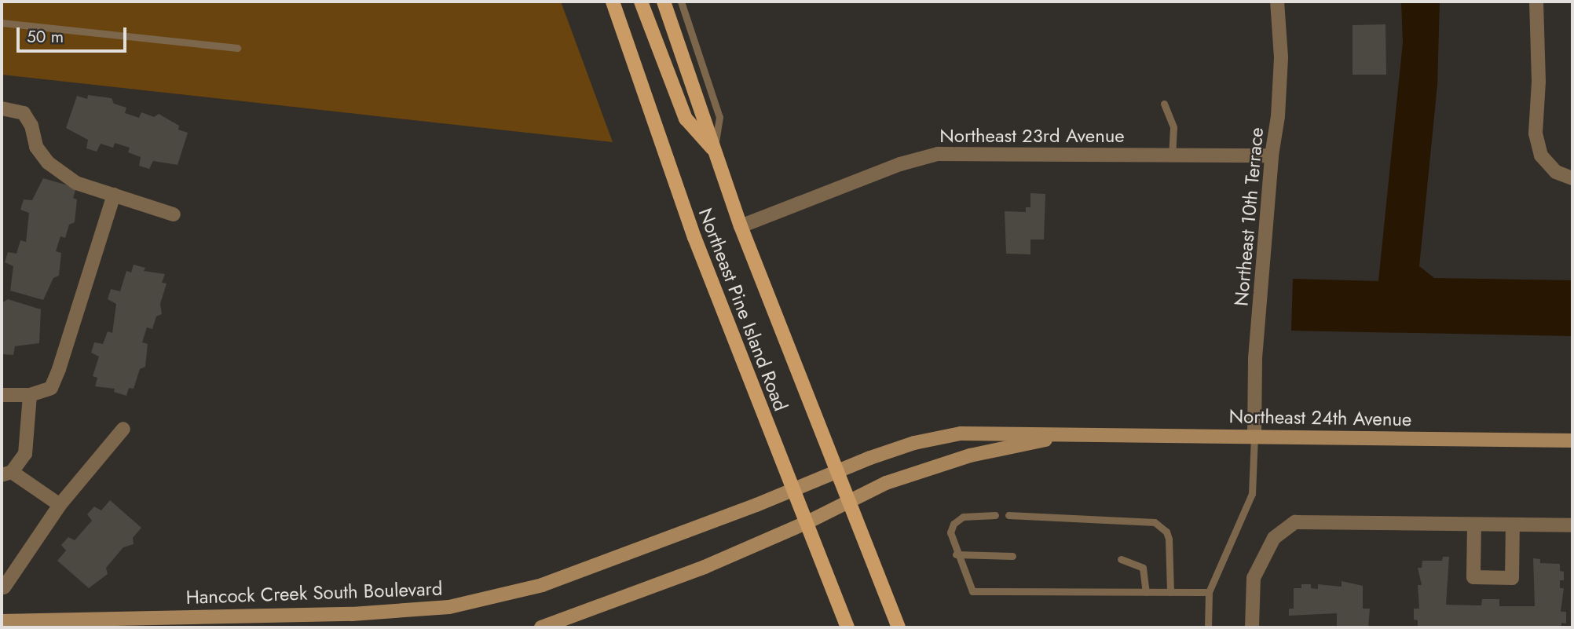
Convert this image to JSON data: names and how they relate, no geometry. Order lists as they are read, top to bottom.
{
  "streets": {
    "main road": ["Northeast Pine Island Road"],
    "street": [
      "Northeast 23rd Avenue",
      "Northeast 10th Terrace",
      "Northeast 24th Avenue",
      "Hancock Creek South Boulevard"
    ]
  },
  "crossings": [
    ["Northeast 23rd Avenue", "Northeast 10th Terrace"],
    ["Northeast 23rd Avenue", "Northeast Pine Island Road"],
    ["Northeast 10th Terrace", "Northeast 24th Avenue"],
    ["Northeast Pine Island Road", "Northeast 24th Avenue"],
    ["Northeast Pine Island Road", "Hancock Creek South Boulevard"],
    ["Northeast 24th Avenue", "Hancock Creek South Boulevard"]
  ],
  "scale_bar": "50 m"
}
